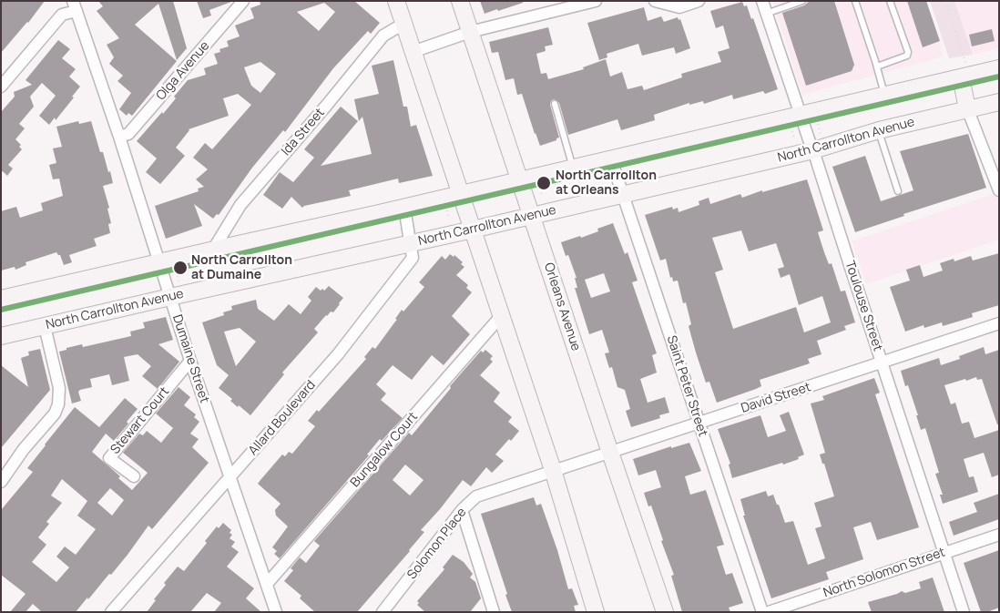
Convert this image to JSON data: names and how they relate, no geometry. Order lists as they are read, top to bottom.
{
  "streets": {
    "main road": ["North Carrollton Avenue", "Orleans Avenue"],
    "street": [
      "Olga Avenue",
      "Ida Street",
      "Toulouse Street",
      "Dumaine Street",
      "Saint Peter Street",
      "David Street",
      "Allard Boulevard",
      "Stewart Court",
      "Bungalow Court",
      "Solomon Place",
      "North Solomon Street"
    ]
  },
  "crossings": [
    ["Olga Avenue", "Dumaine Street"],
    ["North Carrollton Avenue", "Toulouse Street"],
    ["North Carrollton Avenue", "Orleans Avenue"],
    ["North Carrollton Avenue", "Dumaine Street"],
    ["North Carrollton Avenue", "Saint Peter Street"],
    ["North Carrollton Avenue", "Allard Boulevard"],
    ["Toulouse Street", "David Street"],
    ["Toulouse Street", "North Solomon Street"],
    ["Orleans Avenue", "David Street"],
    ["Dumaine Street", "Allard Boulevard"],
    ["Dumaine Street", "Stewart Court"],
    ["Dumaine Street", "Bungalow Court"],
    ["Saint Peter Street", "David Street"],
    ["David Street", "Solomon Place"]
  ],
  "places": ["North Carrollton at Orleans", "North Carrollton at Dumaine"]
}
